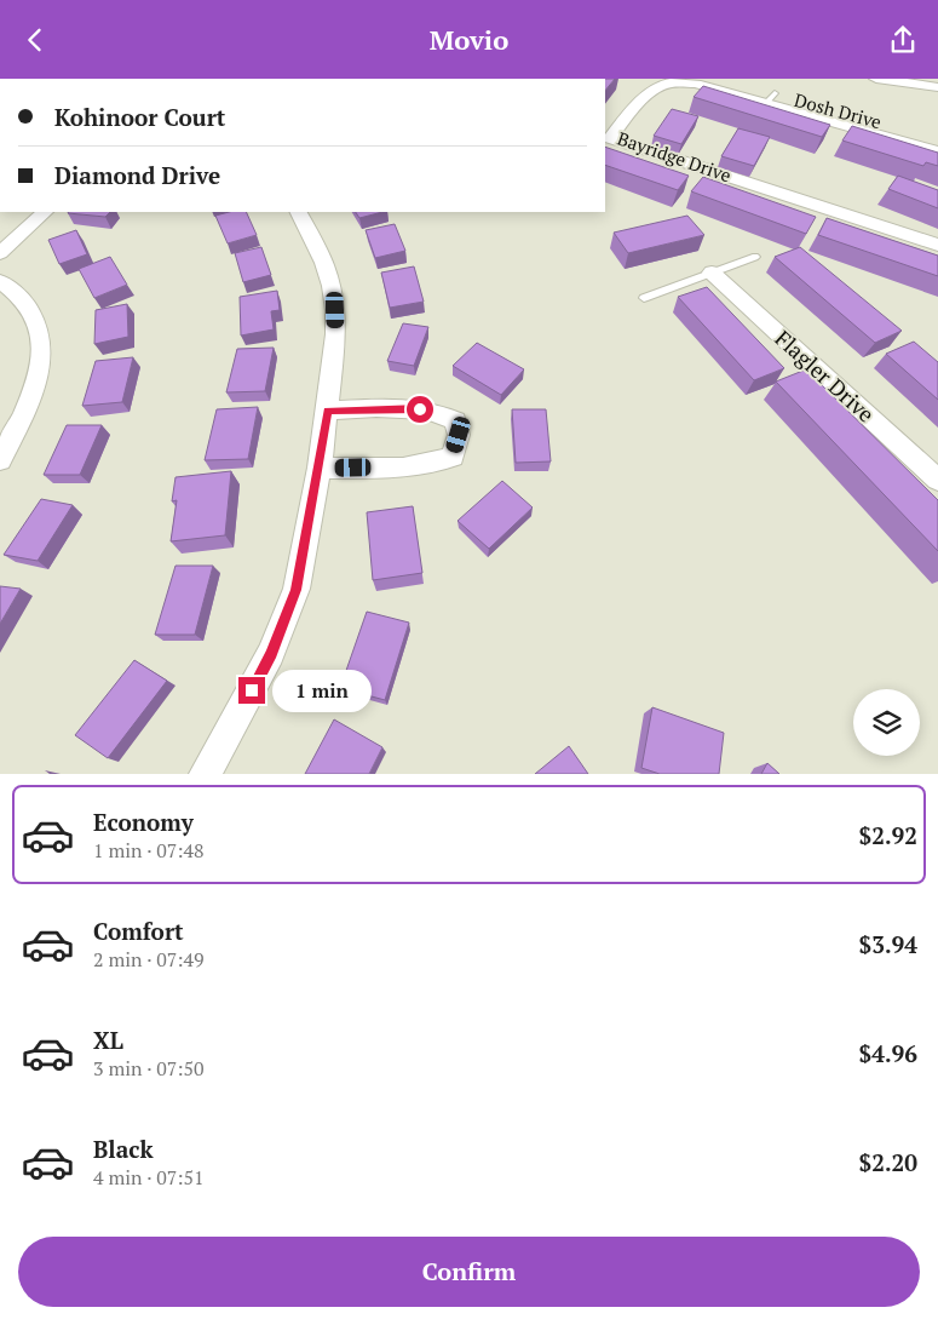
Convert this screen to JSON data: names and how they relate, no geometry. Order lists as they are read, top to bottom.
{
  "streets": {
    "street": ["Dosh Drive", "Bayridge Drive", "Flagler Drive"]
  },
  "crossings": [
    ["Dosh Drive", "Bayridge Drive"]
  ],
  "page": {
    "header": "Movio",
    "banner": ["Kohinoor Court", "Diamond Drive"],
    "bubble": "1 min",
    "list": [
      {
        "name": "Economy",
        "note": "1 min · 07:48",
        "value": "$2.92"
      },
      {
        "name": "Comfort",
        "note": "2 min · 07:49",
        "value": "$3.94"
      },
      {
        "name": "XL",
        "note": "3 min · 07:50",
        "value": "$4.96"
      },
      {
        "name": "Black",
        "note": "4 min · 07:51",
        "value": "$2.20"
      }
    ],
    "buttons": "Confirm"
  }
}
